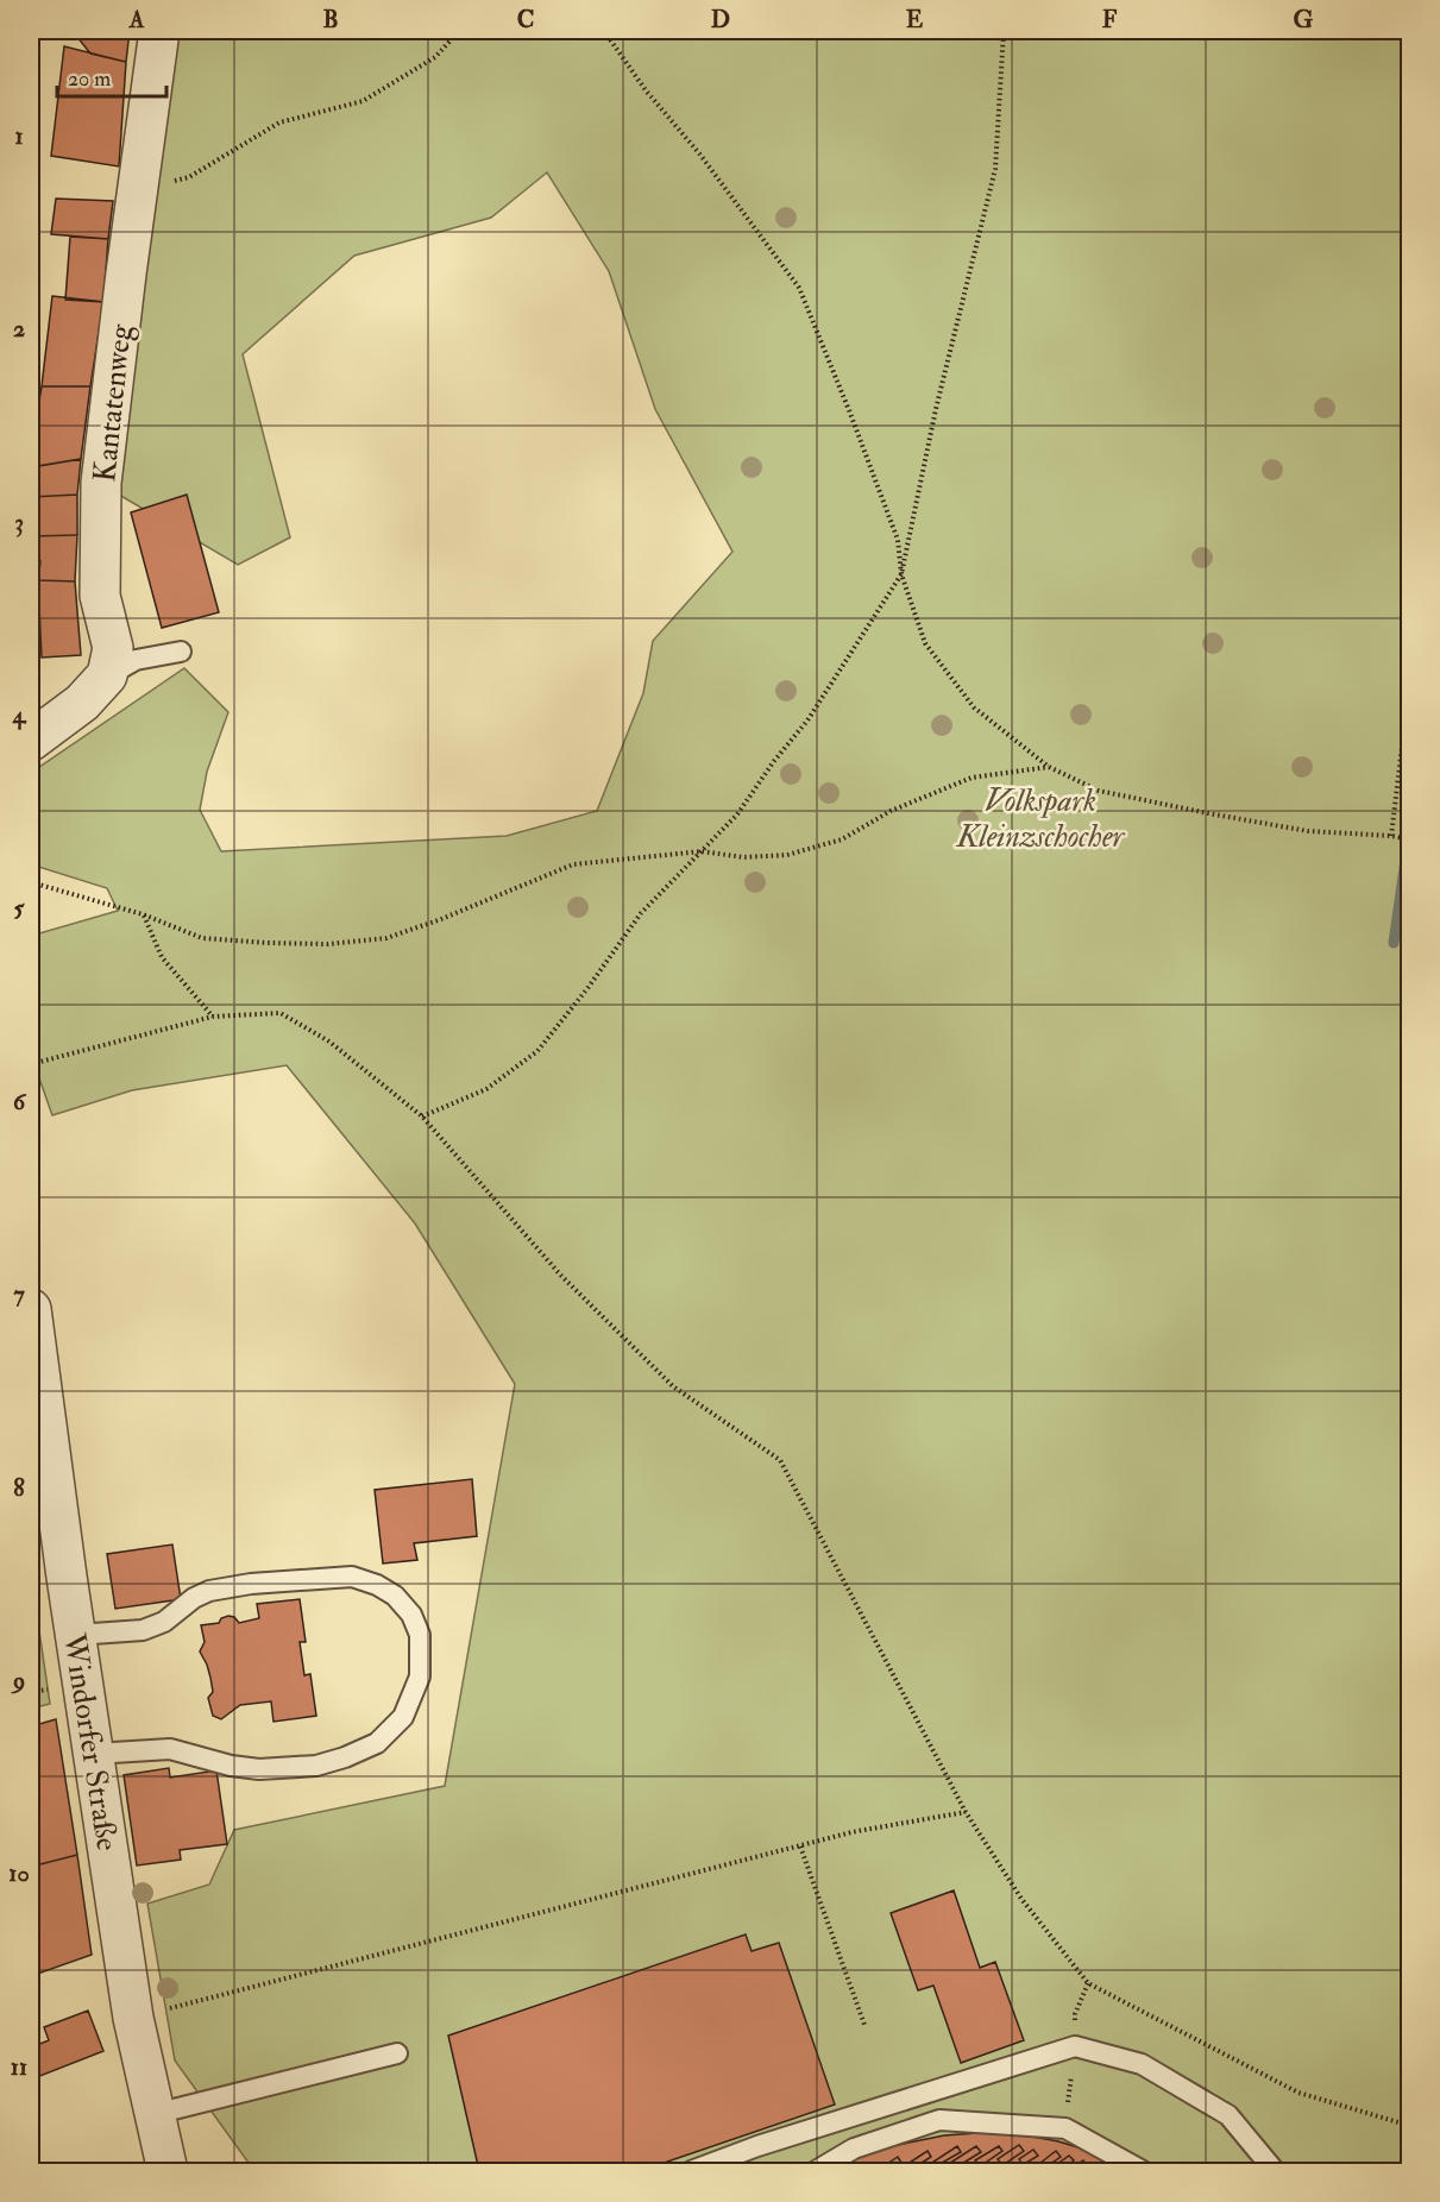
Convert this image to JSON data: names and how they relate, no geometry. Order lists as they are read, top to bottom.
{
  "streets": {
    "street": ["Kantatenweg", "Windorfer Straße"]
  },
  "parks": ["Volkspark Kleinzschocher"],
  "scale_bar": "20 m",
  "grid": {
    "columns": [
      "A",
      "B",
      "C",
      "D",
      "E",
      "F",
      "G"
    ],
    "rows": [
      "1",
      "2",
      "3",
      "4",
      "5",
      "6",
      "7",
      "8",
      "9",
      "10",
      "11"
    ]
  }
}
